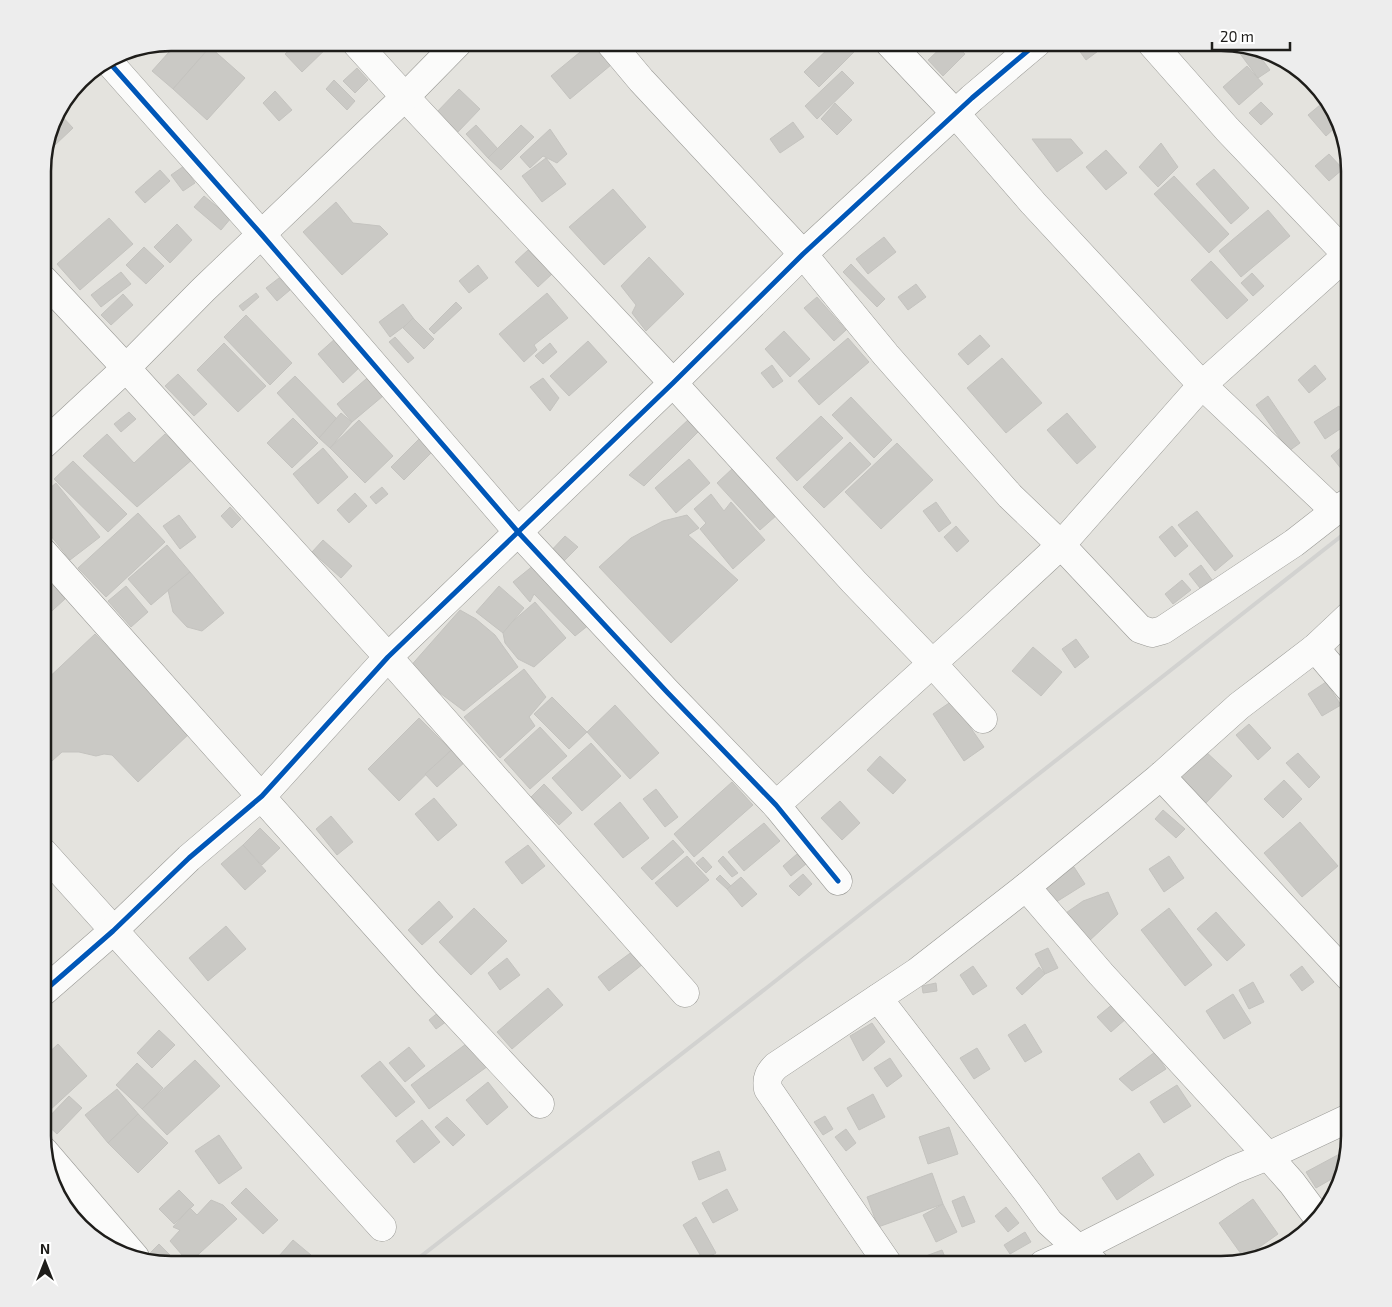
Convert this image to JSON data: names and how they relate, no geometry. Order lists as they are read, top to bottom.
{
  "scale_bar": "20 m",
  "north": "top"
}
